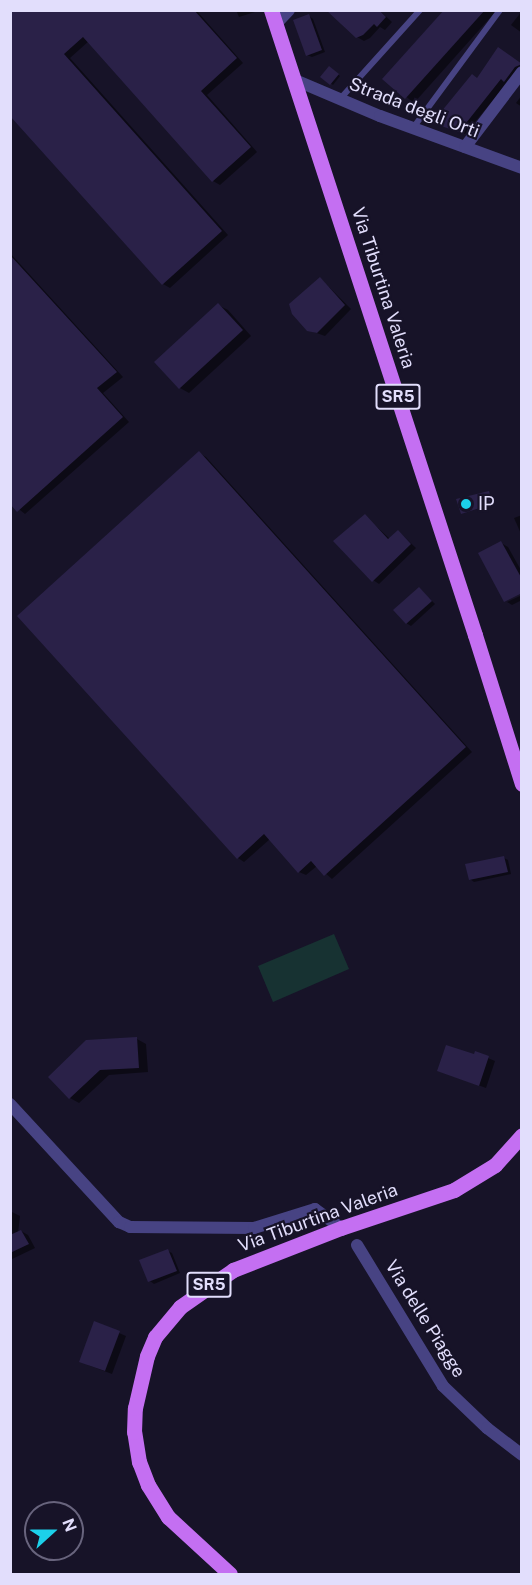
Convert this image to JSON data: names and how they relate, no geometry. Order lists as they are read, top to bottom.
{
  "streets": {
    "main road": ["Via Tiburtina Valeria", "SR5"],
    "street": ["Strada degli Orti", "Via delle Piagge"]
  },
  "crossings": [
    ["Strada degli Orti", "Via Tiburtina Valeria"]
  ],
  "places": ["IP"],
  "north": "right"
}
